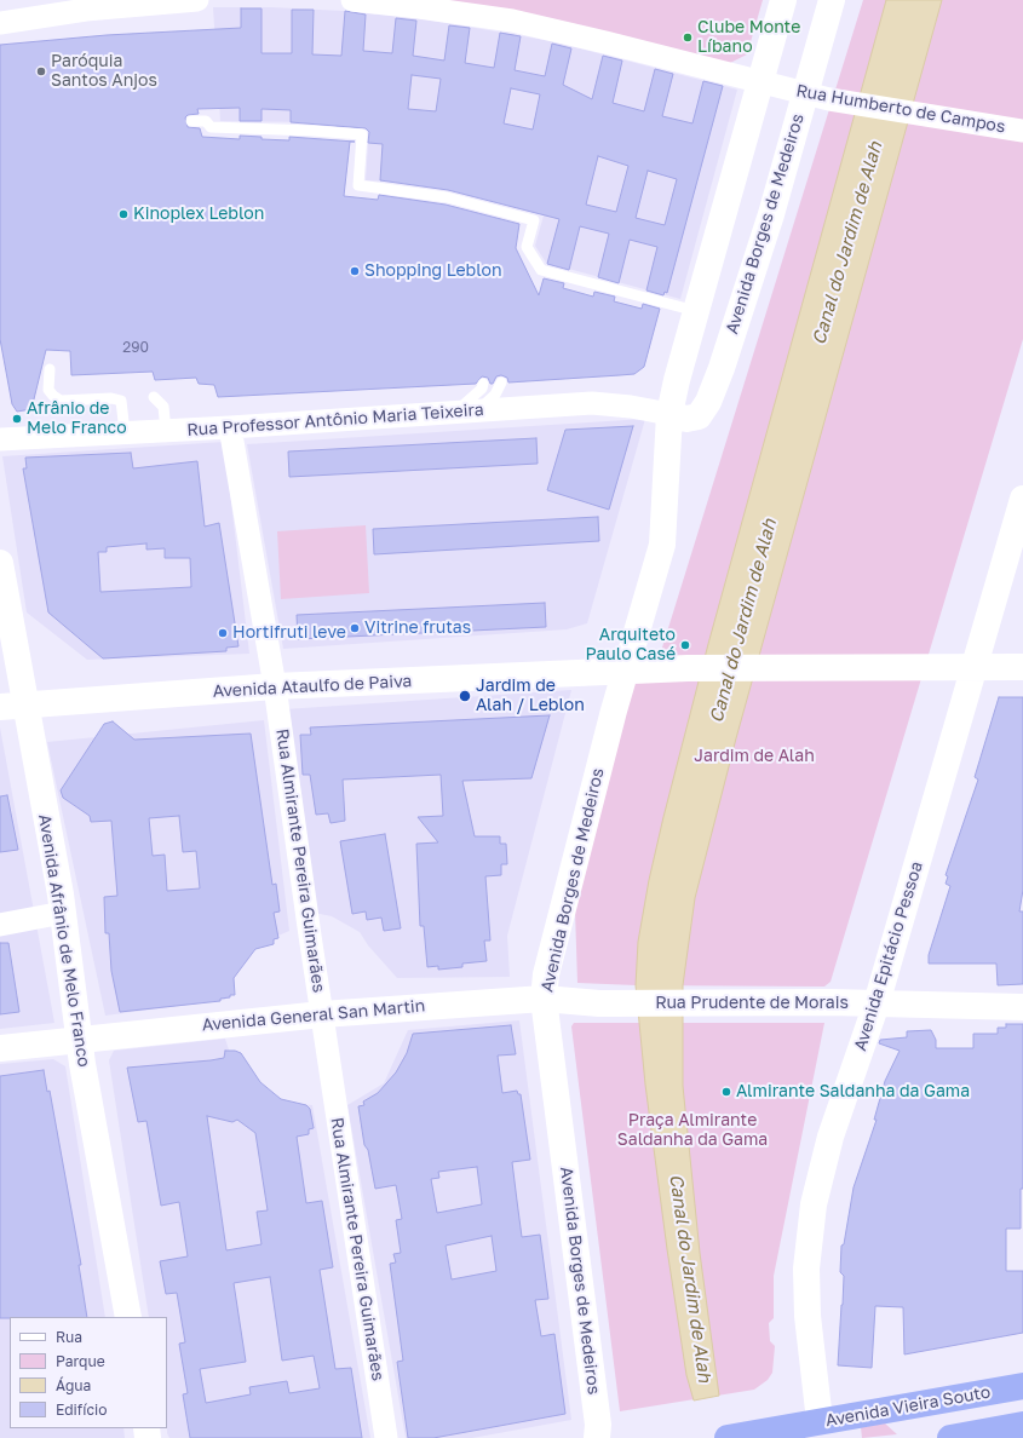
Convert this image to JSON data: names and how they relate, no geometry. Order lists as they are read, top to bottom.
{
  "streets": {
    "highway": ["Avenida Vieira Souto"],
    "main road": [
      "Avenida Borges de Medeiros",
      "Avenida Ataulfo de Paiva",
      "Avenida Afrânio de Melo Franco",
      "Avenida Epitácio Pessoa",
      "Rua Prudente de Morais",
      "Avenida General San Martin"
    ],
    "street": ["Rua Humberto de Campos", "Rua Professor Antônio Maria Teixeira", "Rua Almirante Pereira Guimarães"]
  },
  "crossings": [
    ["Rua Humberto de Campos", "Avenida Borges de Medeiros"],
    ["Avenida Borges de Medeiros", "Rua Professor Antônio Maria Teixeira"],
    ["Avenida Borges de Medeiros", "Avenida Ataulfo de Paiva"],
    ["Avenida Borges de Medeiros", "Avenida General San Martin"],
    ["Rua Professor Antônio Maria Teixeira", "Rua Almirante Pereira Guimarães"],
    ["Avenida Ataulfo de Paiva", "Rua Almirante Pereira Guimarães"],
    ["Avenida Ataulfo de Paiva", "Avenida Afrânio de Melo Franco"],
    ["Avenida Ataulfo de Paiva", "Avenida Epitácio Pessoa"],
    ["Rua Almirante Pereira Guimarães", "Avenida General San Martin"],
    ["Avenida Afrânio de Melo Franco", "Avenida General San Martin"],
    ["Avenida Epitácio Pessoa", "Rua Prudente de Morais"],
    ["Avenida Epitácio Pessoa", "Avenida Vieira Souto"],
    ["Rua Prudente de Morais", "Avenida General San Martin"]
  ],
  "water": ["Canal do Jardim de Alah"],
  "parks": ["Jardim de Alah", "Praça Almirante Saldanha da Gama"],
  "places": [
    "Clube Monte Líbano",
    "Paróquia Santos Anjos",
    "Kinoplex Leblon",
    "Shopping Leblon",
    "Afrânio de Melo Franco",
    "Vitrine frutas",
    "Hortifruti leve",
    "Arquiteto Paulo Casé",
    "Jardim de Alah / Leblon",
    "Almirante Saldanha da Gama"
  ],
  "house_numbers": ["290"],
  "legend": [
    "Rua",
    "Parque",
    "Água",
    "Edifício"
  ]
}
